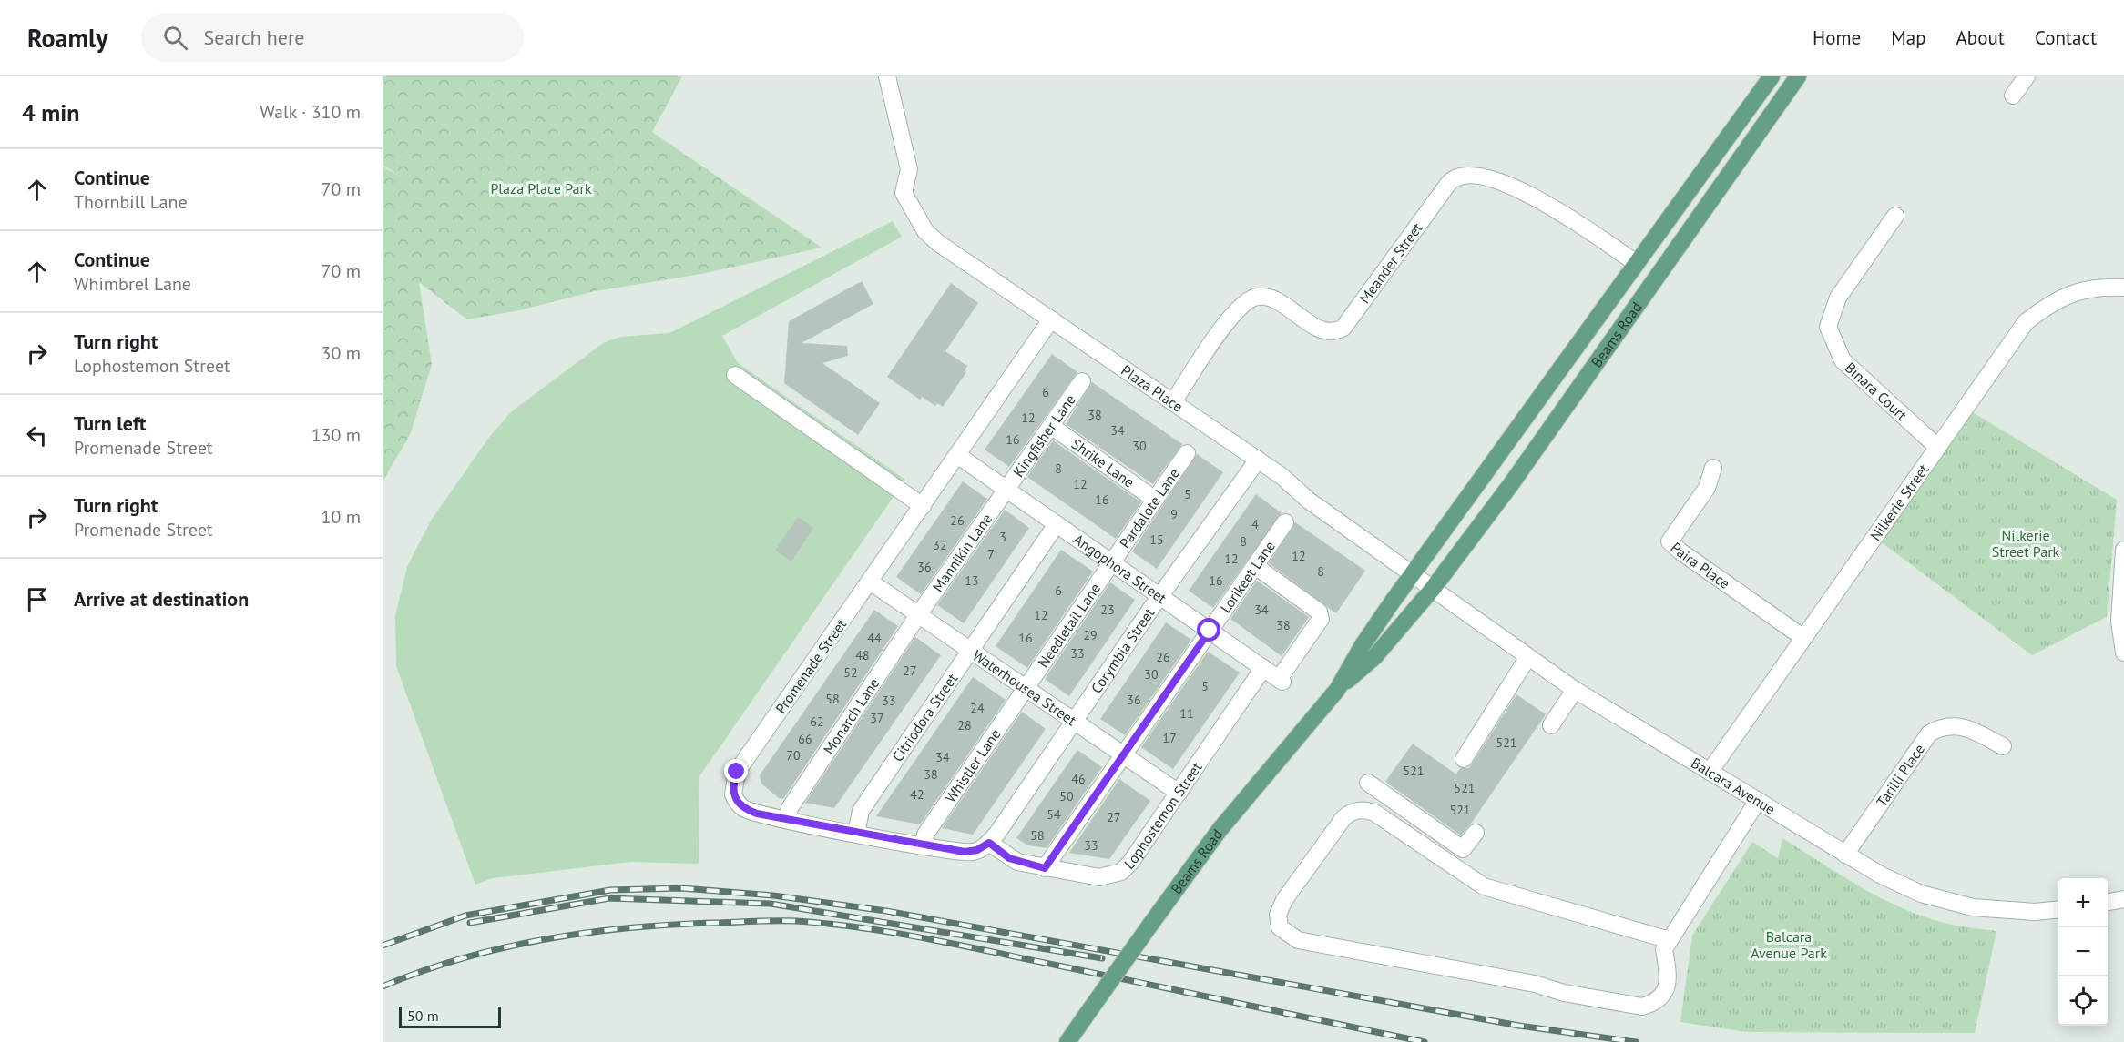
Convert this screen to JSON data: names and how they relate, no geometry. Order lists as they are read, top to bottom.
{
  "streets": {
    "main road": ["Beams Road"],
    "street": [
      "Meander Street",
      "Plaza Place",
      "Binara Court",
      "Kingfisher Lane",
      "Shrike Lane",
      "Nilkerie Street",
      "Pardalote Lane",
      "Mannikin Lane",
      "Paira Place",
      "Angophora Street",
      "Lorikeet Lane",
      "Needletail Lane",
      "Corymbia Street",
      "Promenade Street",
      "Waterhousea Street",
      "Monarch Lane",
      "Citriodora Street",
      "Whistler Lane",
      "Tarilli Place",
      "Balcara Avenue",
      "Lophostemon Street"
    ]
  },
  "crossings": [
    ["Meander Street", "Beams Road"],
    ["Meander Street", "Plaza Place"],
    ["Beams Road", "Plaza Place"],
    ["Beams Road", "Balcara Avenue"],
    ["Plaza Place", "Corymbia Street"],
    ["Plaza Place", "Promenade Street"],
    ["Binara Court", "Nilkerie Street"],
    ["Kingfisher Lane", "Shrike Lane"],
    ["Kingfisher Lane", "Mannikin Lane"],
    ["Kingfisher Lane", "Angophora Street"],
    ["Shrike Lane", "Pardalote Lane"],
    ["Nilkerie Street", "Paira Place"],
    ["Nilkerie Street", "Balcara Avenue"],
    ["Pardalote Lane", "Angophora Street"],
    ["Pardalote Lane", "Needletail Lane"],
    ["Mannikin Lane", "Angophora Street"],
    ["Mannikin Lane", "Waterhousea Street"],
    ["Mannikin Lane", "Monarch Lane"],
    ["Angophora Street", "Lorikeet Lane"],
    ["Angophora Street", "Needletail Lane"],
    ["Angophora Street", "Corymbia Street"],
    ["Angophora Street", "Promenade Street"],
    ["Angophora Street", "Citriodora Street"],
    ["Angophora Street", "Lophostemon Street"],
    ["Lorikeet Lane", "Waterhousea Street"],
    ["Lorikeet Lane", "Lophostemon Street"],
    ["Needletail Lane", "Waterhousea Street"],
    ["Needletail Lane", "Whistler Lane"],
    ["Corymbia Street", "Promenade Street"],
    ["Corymbia Street", "Waterhousea Street"],
    ["Corymbia Street", "Lophostemon Street"],
    ["Promenade Street", "Waterhousea Street"],
    ["Promenade Street", "Monarch Lane"],
    ["Promenade Street", "Citriodora Street"],
    ["Promenade Street", "Whistler Lane"],
    ["Promenade Street", "Lophostemon Street"],
    ["Waterhousea Street", "Monarch Lane"],
    ["Waterhousea Street", "Citriodora Street"],
    ["Waterhousea Street", "Whistler Lane"],
    ["Waterhousea Street", "Lophostemon Street"],
    ["Tarilli Place", "Balcara Avenue"]
  ],
  "parks": ["Plaza Place Park", "Nilkerie Street Park", "Balcara Avenue Park"],
  "house_numbers": [
    "6",
    "38",
    "12",
    "34",
    "16",
    "30",
    "8",
    "12",
    "5",
    "16",
    "9",
    "26",
    "4",
    "3",
    "15",
    "8",
    "32",
    "7",
    "12",
    "12",
    "36",
    "8",
    "13",
    "16",
    "6",
    "23",
    "34",
    "12",
    "38",
    "29",
    "44",
    "16",
    "33",
    "48",
    "26",
    "27",
    "52",
    "30",
    "5",
    "58",
    "36",
    "33",
    "24",
    "11",
    "37",
    "62",
    "28",
    "17",
    "66",
    "521",
    "70",
    "34",
    "521",
    "38",
    "46",
    "521",
    "42",
    "50",
    "521",
    "54",
    "27",
    "58",
    "33"
  ],
  "scale_bar": "50 m",
  "page": {
    "header": "Roamly",
    "search": "Search here",
    "nav": [
      "Home",
      "Map",
      "About",
      "Contact"
    ],
    "heading": ["4 min", "Walk · 310 m"],
    "list": [
      ["Continue", "Thornbill Lane", "70 m"],
      ["Continue", "Whimbrel Lane", "70 m"],
      ["Turn right", "Lophostemon Street", "30 m"],
      ["Turn left", "Promenade Street", "130 m"],
      ["Turn right", "Promenade Street", "10 m"],
      "Arrive at destination"
    ],
    "map_buttons": ["+", "−"],
    "scale": "50 m"
  }
}
